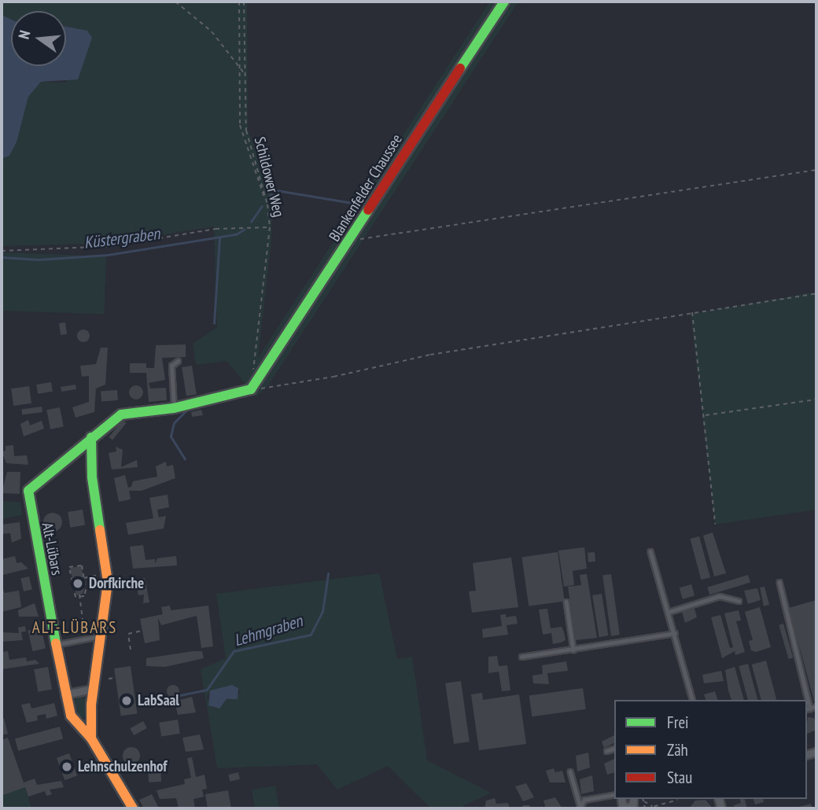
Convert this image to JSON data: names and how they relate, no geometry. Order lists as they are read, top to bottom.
{
  "streets": {
    "street": ["Blankenfelder Chaussee", "Alt-Lübars"],
    "path": ["Schildower Weg"]
  },
  "crossings": [
    ["Schildower Weg", "Blankenfelder Chaussee"],
    ["Schildower Weg", "Alt-Lübars"],
    ["Blankenfelder Chaussee", "Alt-Lübars"]
  ],
  "districts": ["ALT-LÜBARS"],
  "water": ["Küstergraben", "Lehmgraben"],
  "places": ["Dorfkirche", "LabSaal", "Lehnschulzenhof"],
  "legend": ["Frei", "Zäh", "Stau"],
  "north": "left"
}
